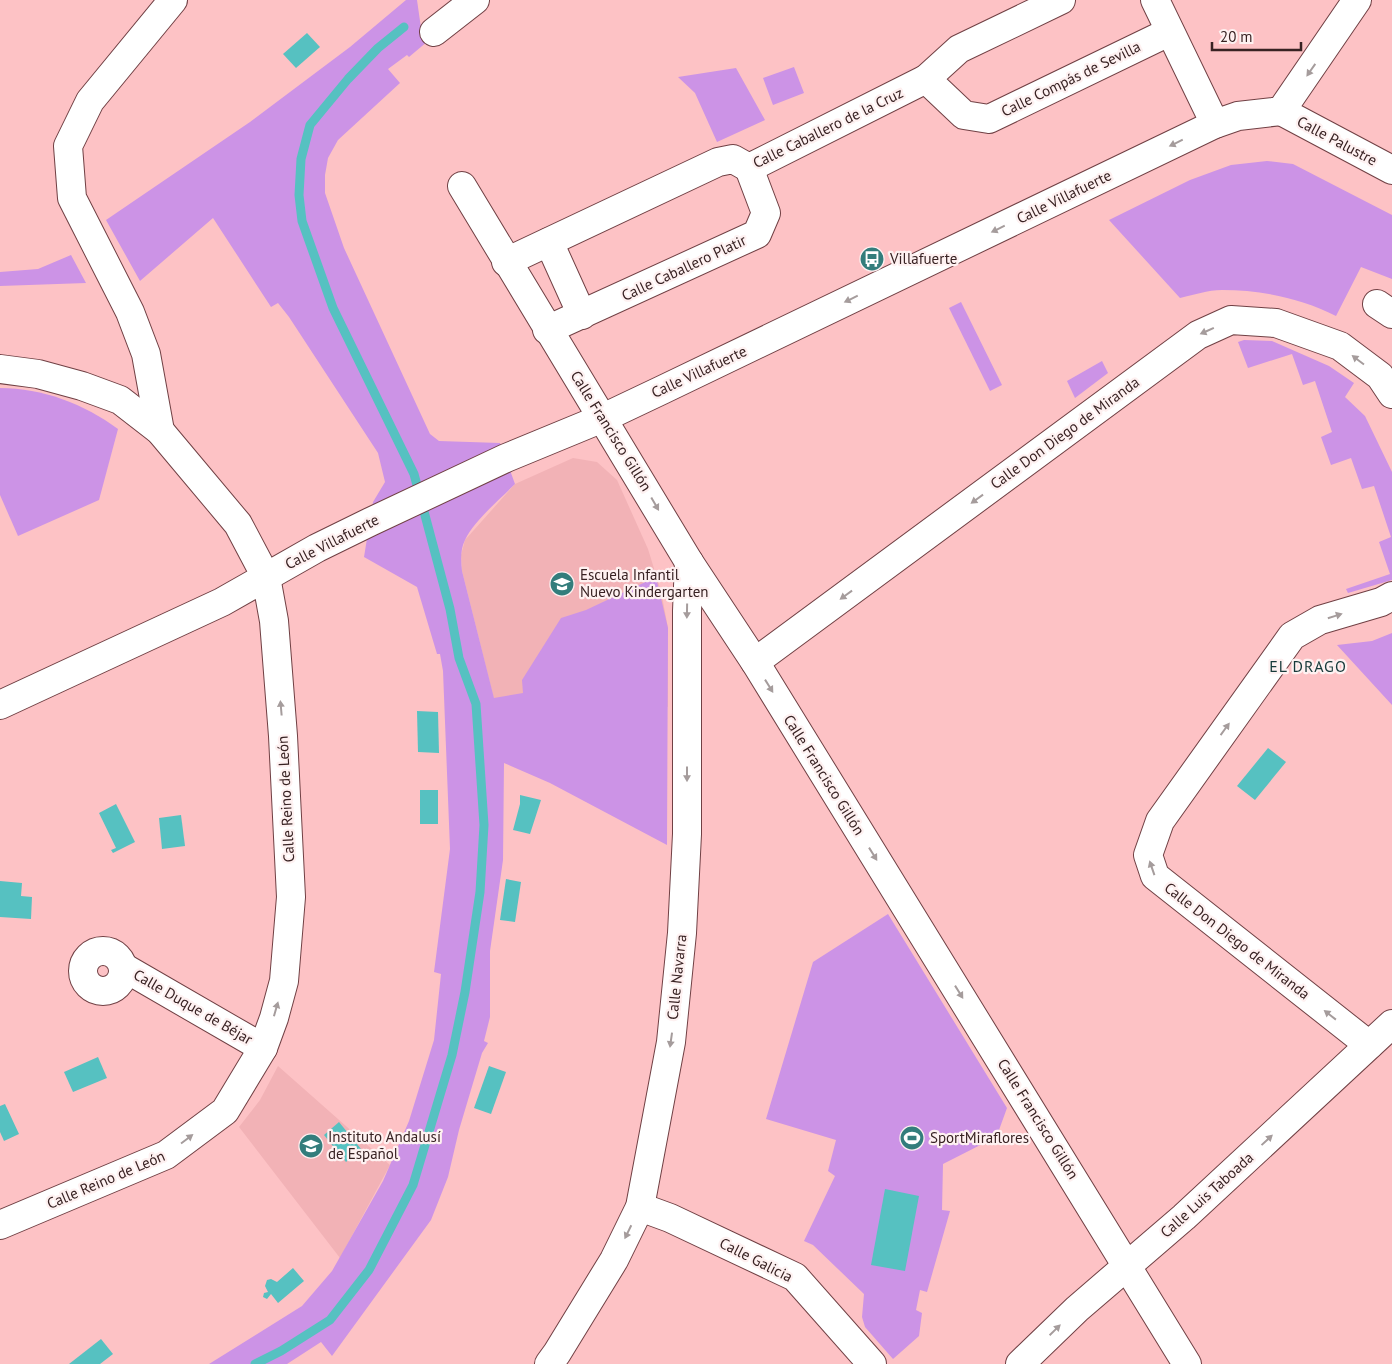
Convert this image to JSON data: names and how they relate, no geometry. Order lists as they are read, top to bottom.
{
  "streets": {
    "street": [
      "Calle Compás de Sevilla",
      "Calle Caballero de la Cruz",
      "Calle Palustre",
      "Calle Villafuerte",
      "Calle Caballero Platir",
      "Calle Francisco Gillón",
      "Calle Don Diego de Miranda",
      "Calle Reino de León",
      "Calle Navarra",
      "Calle Duque de Béjar",
      "Calle Luis Taboada",
      "Calle Galicia"
    ]
  },
  "crossings": [
    ["Calle Compás de Sevilla", "Calle Caballero de la Cruz"],
    ["Calle Caballero de la Cruz", "Calle Caballero Platir"],
    ["Calle Caballero de la Cruz", "Calle Francisco Gillón"],
    ["Calle Palustre", "Calle Villafuerte"],
    ["Calle Villafuerte", "Calle Francisco Gillón"],
    ["Calle Villafuerte", "Calle Reino de León"],
    ["Calle Caballero Platir", "Calle Francisco Gillón"],
    ["Calle Francisco Gillón", "Calle Don Diego de Miranda"],
    ["Calle Francisco Gillón", "Calle Navarra"],
    ["Calle Francisco Gillón", "Calle Luis Taboada"],
    ["Calle Don Diego de Miranda", "Calle Luis Taboada"],
    ["Calle Reino de León", "Calle Duque de Béjar"],
    ["Calle Navarra", "Calle Galicia"]
  ],
  "one_way": [
    "Calle Villafuerte",
    "Calle Francisco Gillón",
    "Calle Reino de León",
    "Calle Navarra",
    "Calle Luis Taboada"
  ],
  "districts": ["EL DRAGO"],
  "places": {
    "bus stop": ["Villafuerte"],
    "school or university": ["Escuela Infantil Nuevo Kindergarten", "Instituto Andalusí de Español"],
    "sports": ["SportMiraflores"]
  },
  "scale_bar": "20 m"
}
